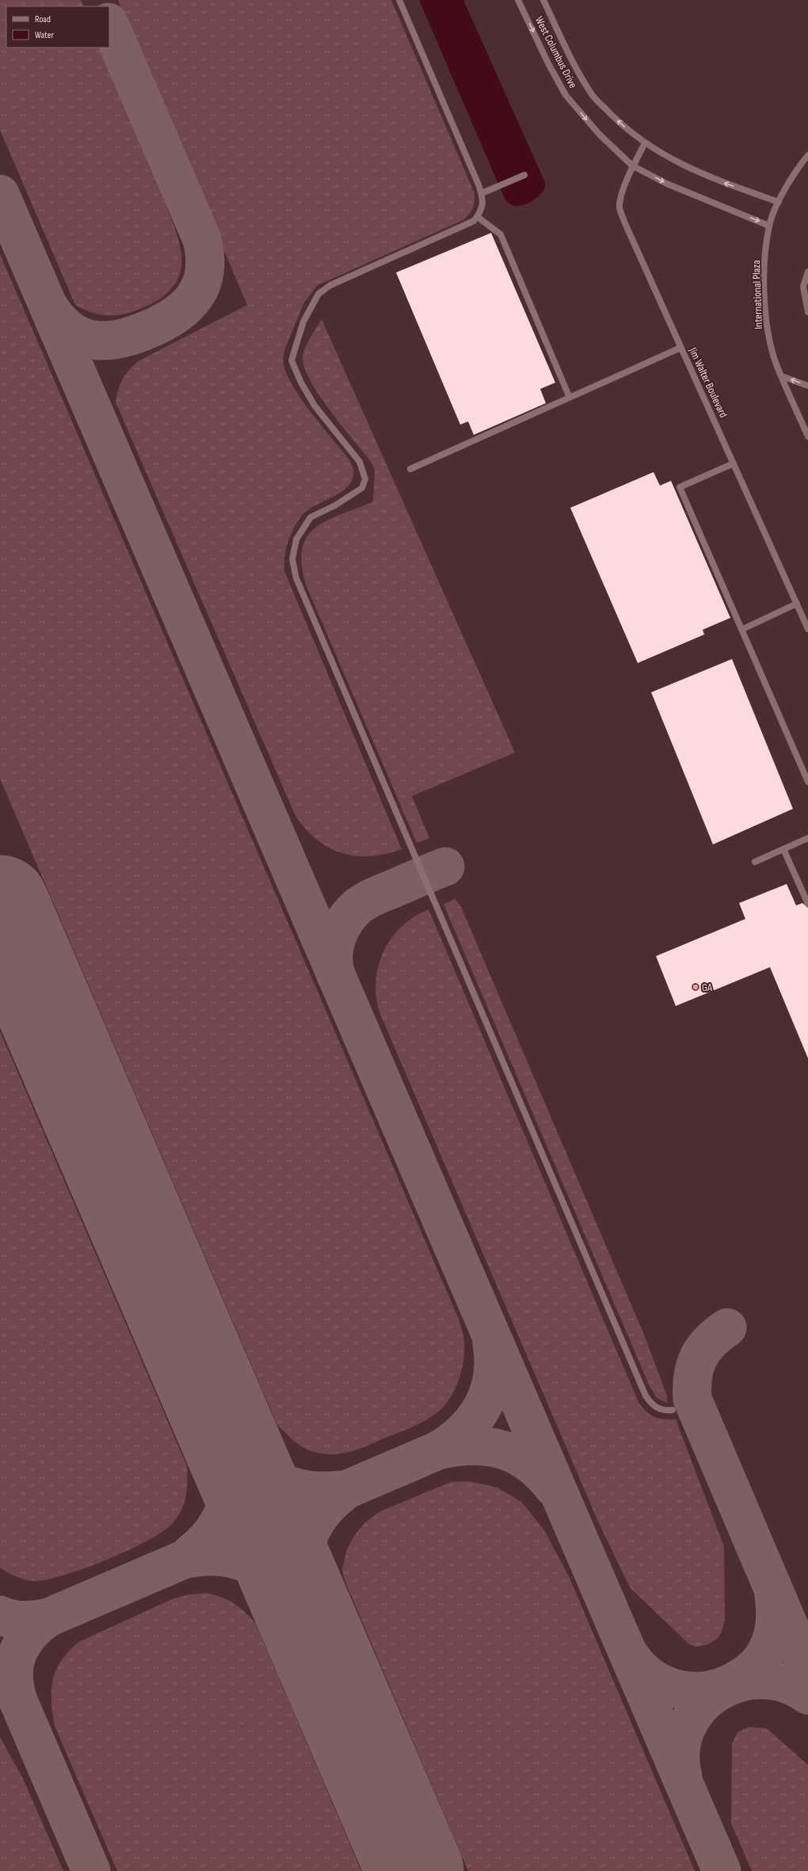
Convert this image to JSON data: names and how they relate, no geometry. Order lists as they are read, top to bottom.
{
  "streets": {
    "street": ["West Columbus Drive", "International Plaza", "Jim Walter Boulevard"]
  },
  "crossings": [
    ["West Columbus Drive", "International Plaza"],
    ["West Columbus Drive", "Jim Walter Boulevard"]
  ],
  "places": ["GA"],
  "legend": ["Road", "Water"]
}
